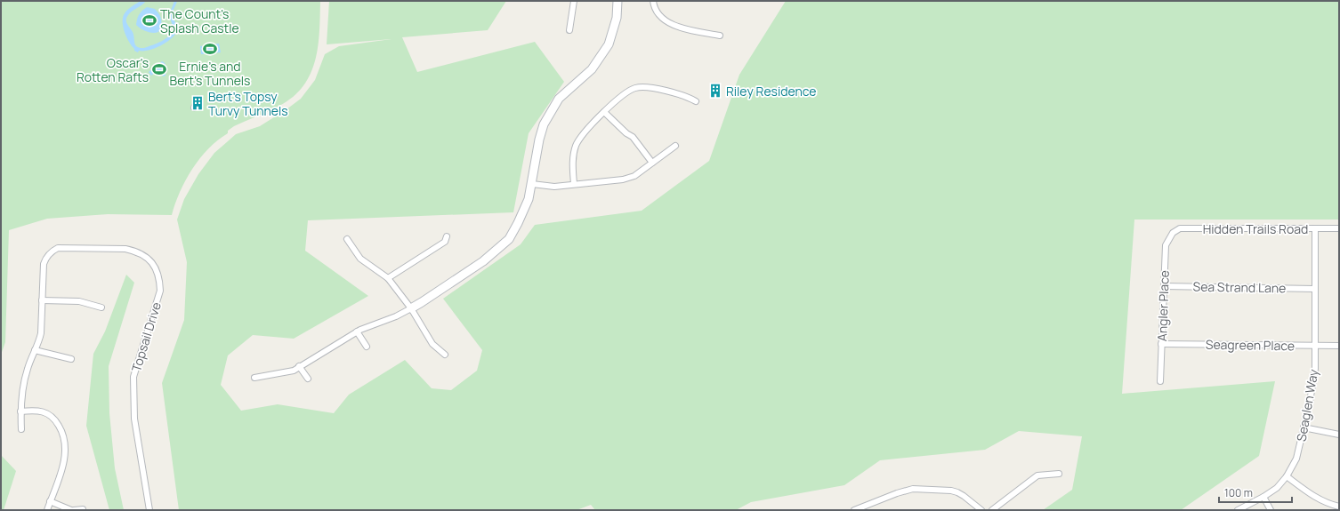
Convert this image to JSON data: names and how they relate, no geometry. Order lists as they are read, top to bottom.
{
  "streets": {
    "street": [
      "Hidden Trails Road",
      "Sea Strand Lane",
      "Angler Place",
      "Topsail Drive",
      "Seagreen Place",
      "Seaglen Way"
    ]
  },
  "crossings": [
    ["Hidden Trails Road", "Angler Place"],
    ["Hidden Trails Road", "Seaglen Way"],
    ["Sea Strand Lane", "Angler Place"],
    ["Sea Strand Lane", "Seaglen Way"],
    ["Angler Place", "Seagreen Place"],
    ["Seagreen Place", "Seaglen Way"]
  ],
  "places": {
    "sports": ["The Count's Splash Castle", "Ernie's and Bert's Tunnels", "Oscar's Rotten Rafts"],
    "building": ["Riley Residence", "Bert's Topsy Turvy Tunnels"]
  },
  "scale_bar": "100 m"
}
